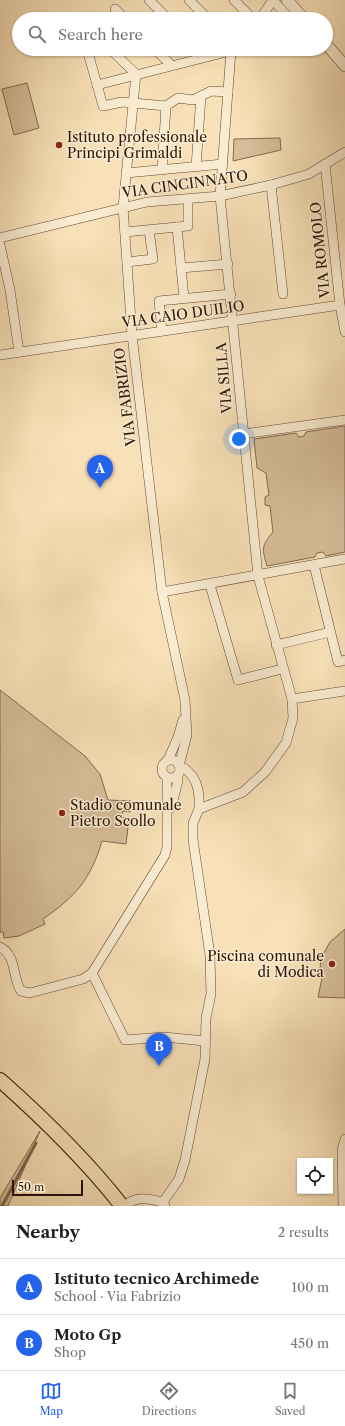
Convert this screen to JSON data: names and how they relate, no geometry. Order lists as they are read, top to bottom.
{
  "streets": {
    "street": [
      "VIA CINCINNATO",
      "VIA ROMOLO",
      "VIA CAIO DUILIO",
      "VIA SILLA",
      "VIA FABRIZIO"
    ]
  },
  "crossings": [
    ["VIA CINCINNATO", "VIA ROMOLO"],
    ["VIA CINCINNATO", "VIA SILLA"],
    ["VIA CINCINNATO", "VIA FABRIZIO"],
    ["VIA ROMOLO", "VIA CAIO DUILIO"],
    ["VIA CAIO DUILIO", "VIA SILLA"],
    ["VIA CAIO DUILIO", "VIA FABRIZIO"]
  ],
  "places": ["Istituto professionale Principi Grimaldi", "Stadio comunale Pietro Scollo", "Piscina comunale di Modica"],
  "scale_bar": "50 m",
  "page": {
    "search": "Search here",
    "pins": ["A", "B"],
    "scale": "50 m",
    "heading": ["Nearby", "2 results"],
    "list": [
      {
        "mark": "A",
        "name": "Istituto tecnico Archimede",
        "note": "School · Via Fabrizio",
        "value": "100 m"
      },
      {
        "mark": "B",
        "name": "Moto Gp",
        "note": "Shop",
        "value": "450 m"
      }
    ],
    "nav": ["Map", "Directions", "Saved"]
  }
}
